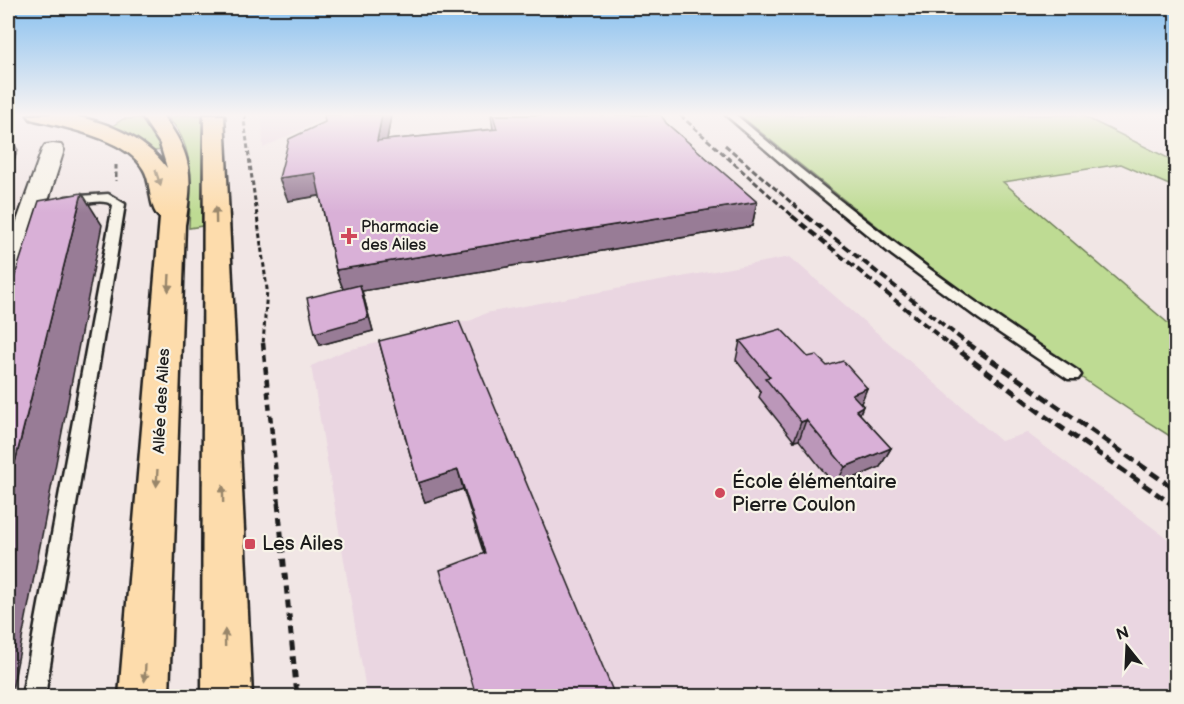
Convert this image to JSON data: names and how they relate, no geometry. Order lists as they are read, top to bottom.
{
  "streets": {
    "main road": ["Allée des Ailes"]
  },
  "places": {
    "health": ["Pharmacie des Ailes"],
    "other": ["École élémentaire Pierre Coulon"],
    "transit": ["Les Ailes"]
  },
  "north": "top"
}
